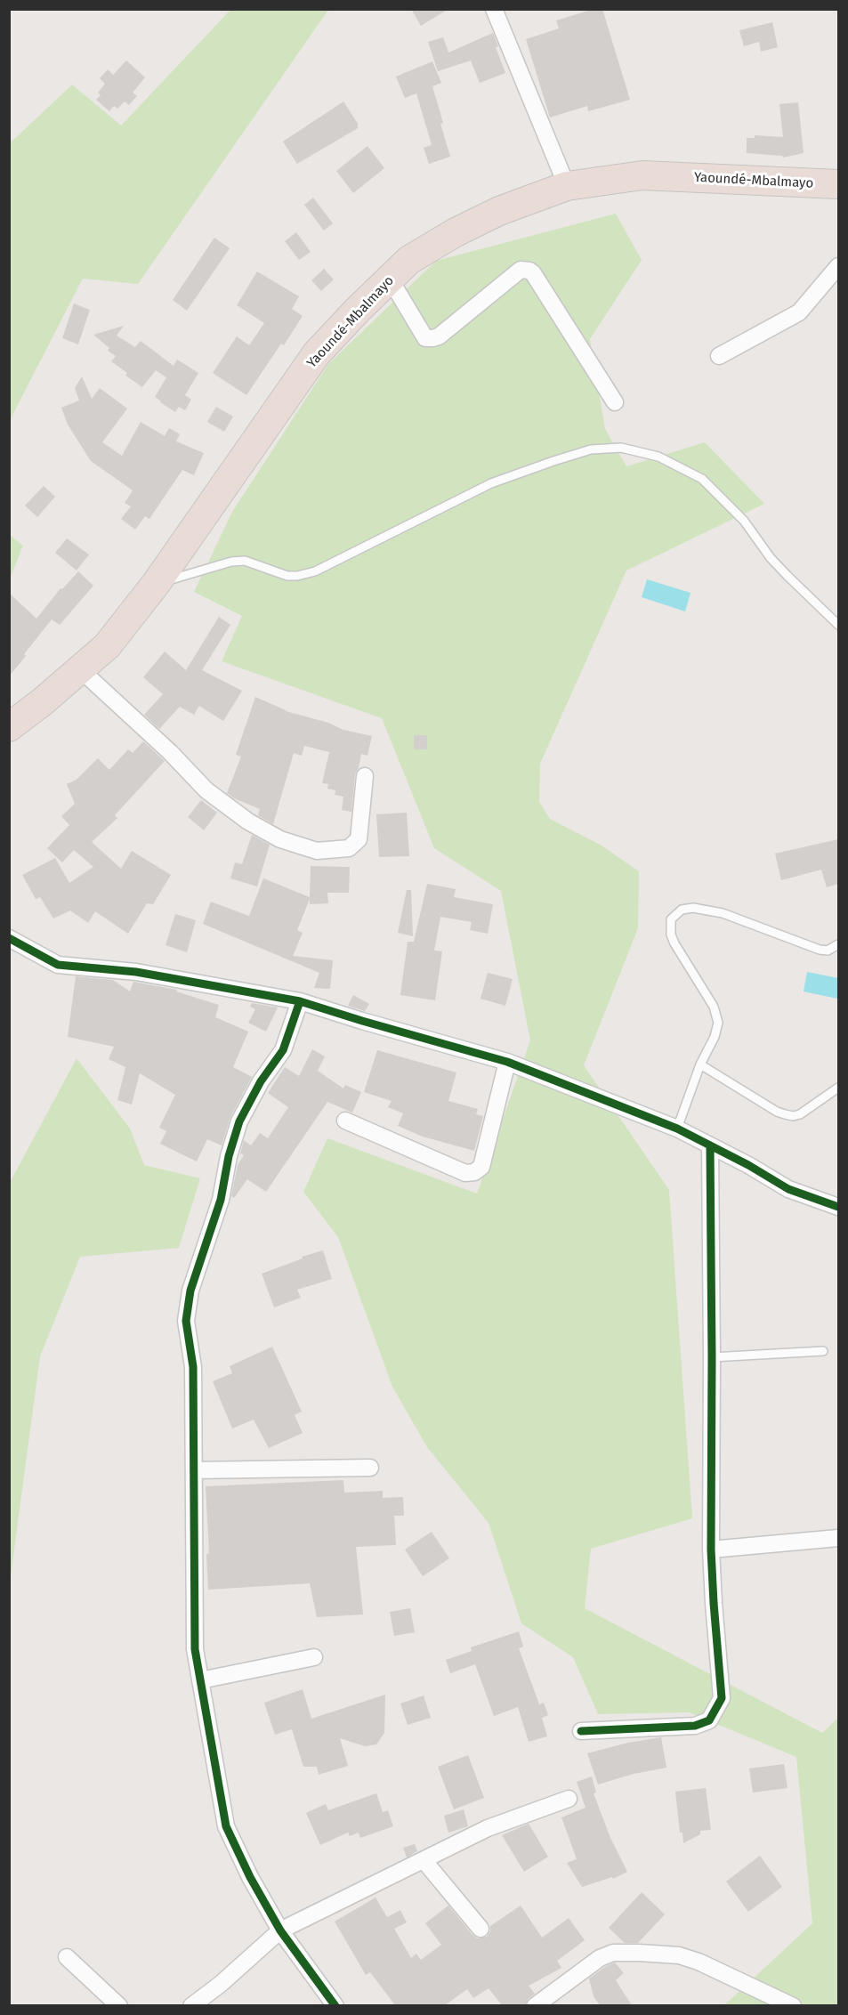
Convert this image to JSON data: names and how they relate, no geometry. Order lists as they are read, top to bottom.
{
  "streets": {
    "highway": ["Yaoundé-Mbalmayo"]
  }
}
